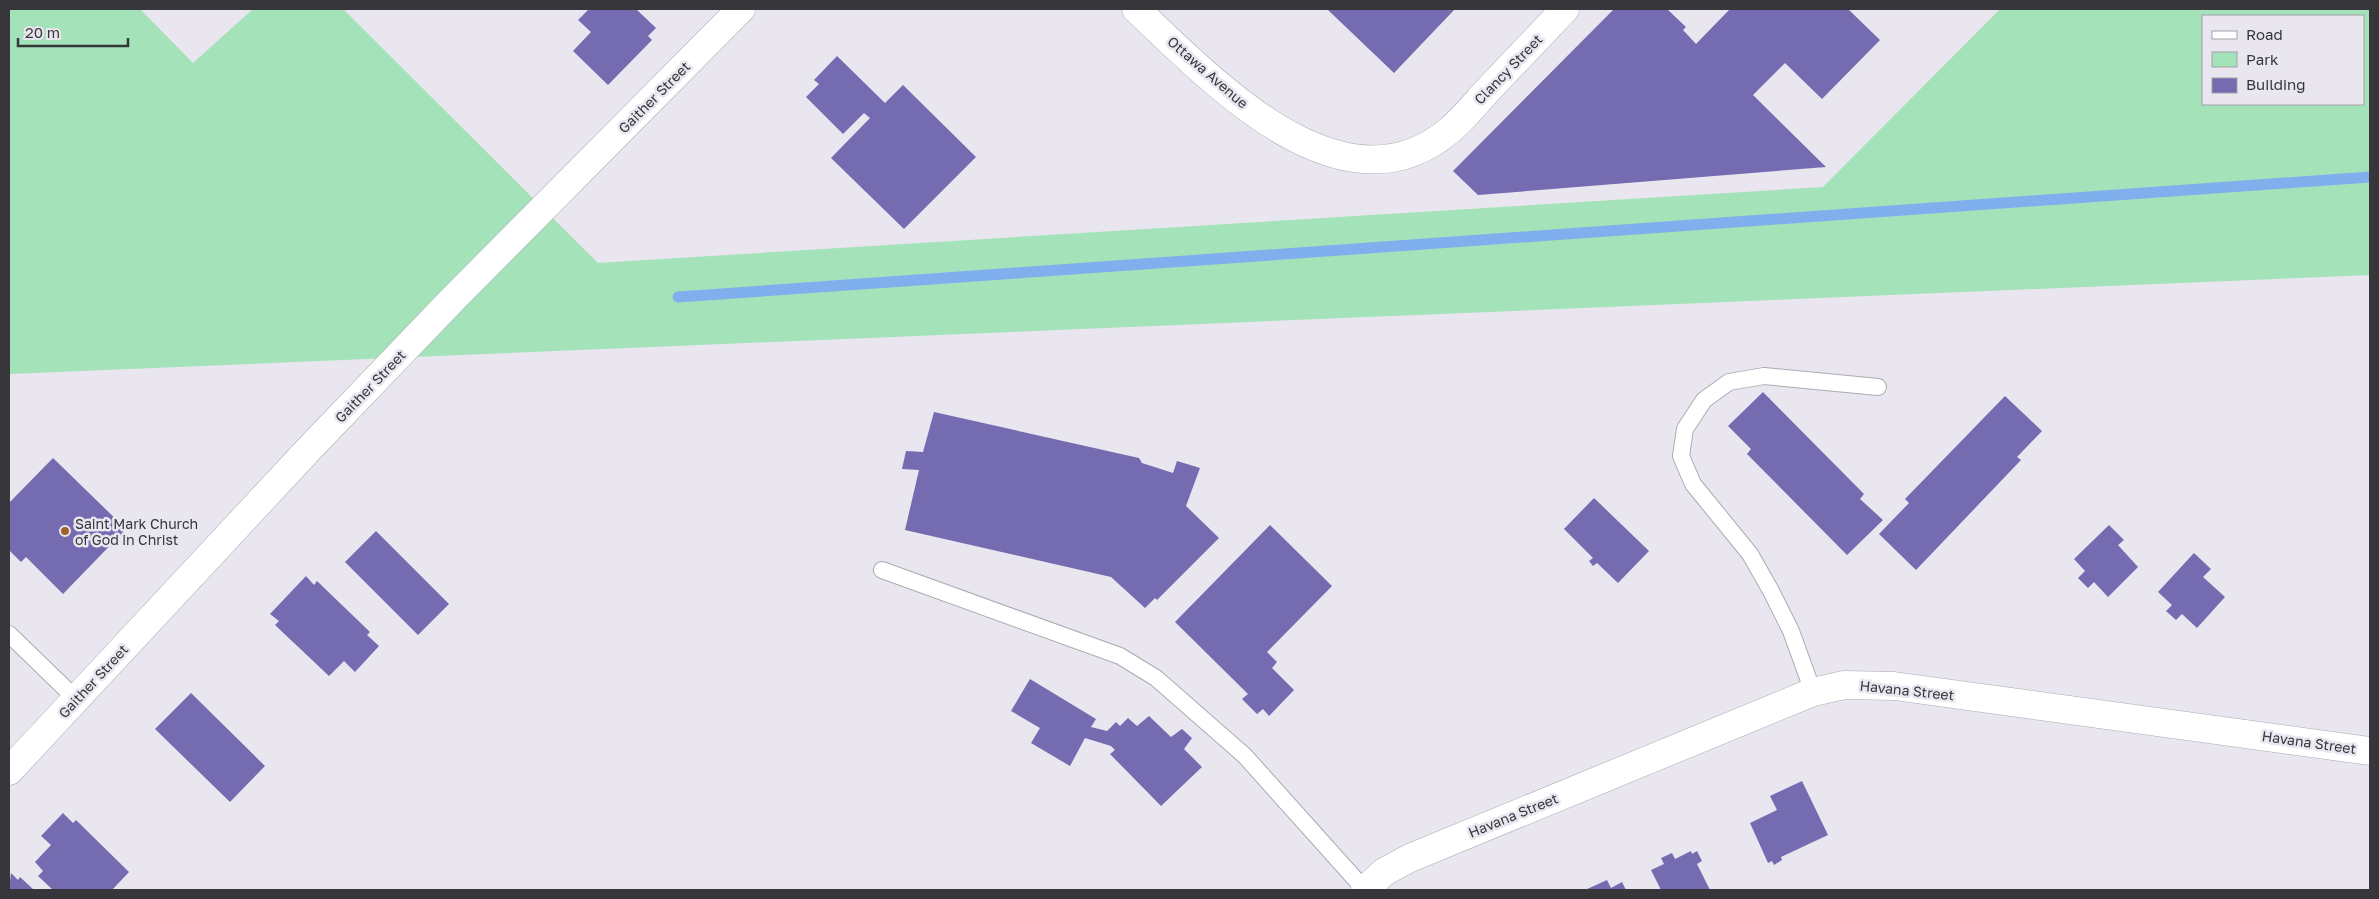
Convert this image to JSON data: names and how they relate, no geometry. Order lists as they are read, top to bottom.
{
  "streets": {
    "street": [
      "Clancy Street",
      "Ottawa Avenue",
      "Gaither Street",
      "Havana Street"
    ]
  },
  "crossings": [
    ["Clancy Street", "Ottawa Avenue"]
  ],
  "places": ["Saint Mark Church of God in Christ"],
  "legend": ["Road", "Park", "Building"],
  "scale_bar": "20 m"
}
